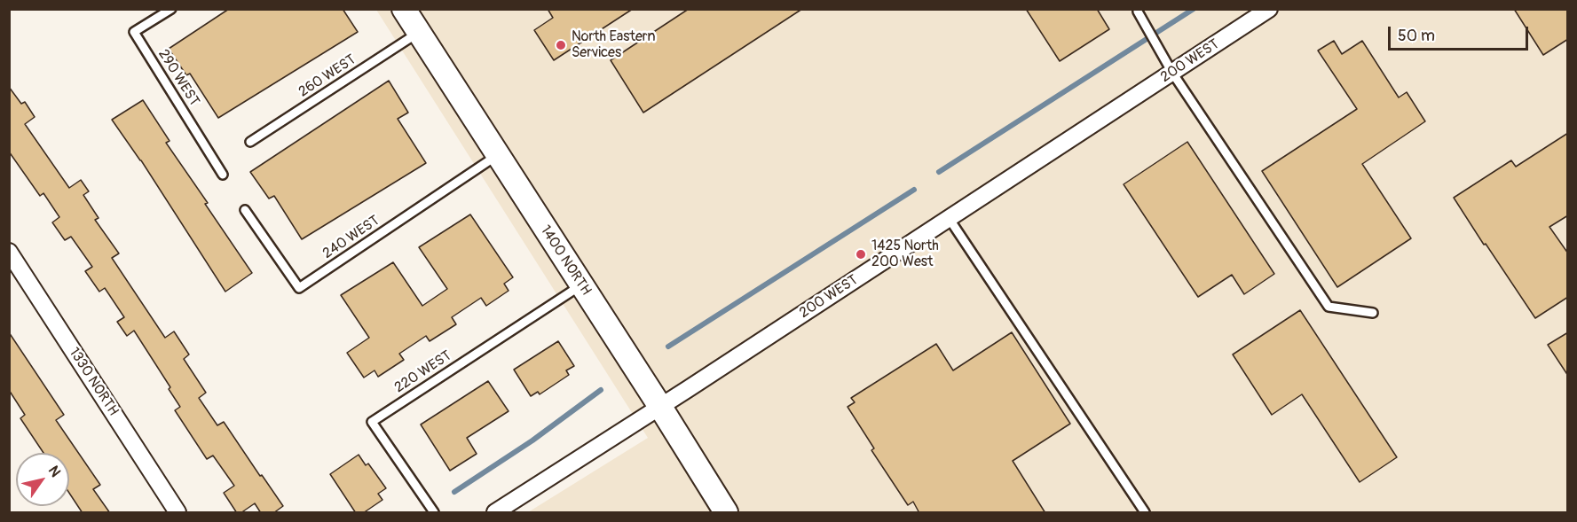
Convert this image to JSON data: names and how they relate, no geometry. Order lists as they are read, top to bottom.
{
  "streets": {
    "main road": ["1400 NORTH"],
    "street": ["200 WEST", "1330 NORTH"],
    "lane": [
      "260 WEST",
      "290 WEST",
      "240 WEST",
      "220 WEST"
    ]
  },
  "crossings": [
    ["200 WEST", "1400 NORTH"],
    ["260 WEST", "1400 NORTH"],
    ["240 WEST", "1400 NORTH"],
    ["1400 NORTH", "220 WEST"]
  ],
  "places": ["North Eastern Services", "1425 North 200 West"],
  "scale_bar": "50 m",
  "north": "top right"
}
